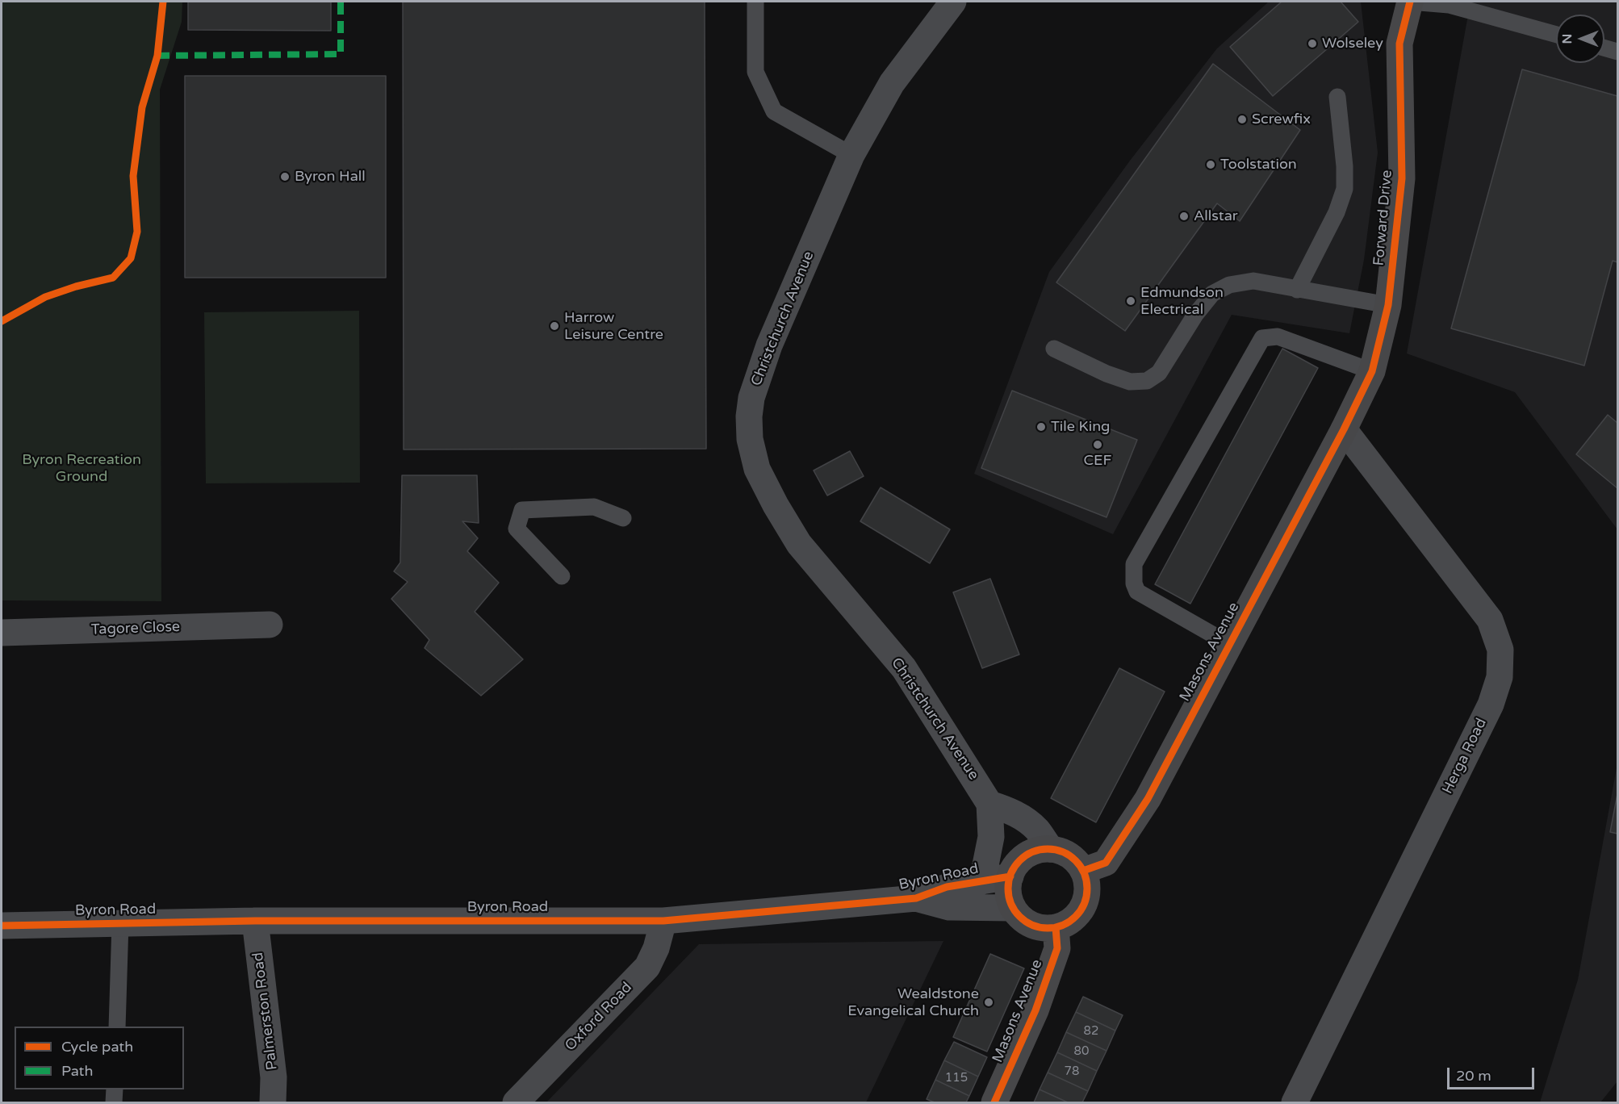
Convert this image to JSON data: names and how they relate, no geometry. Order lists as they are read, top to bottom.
{
  "streets": {
    "street": [
      "Forward Drive",
      "Christchurch Avenue",
      "Tagore Close",
      "Masons Avenue",
      "Herga Road",
      "Byron Road",
      "Palmerston Road",
      "Oxford Road"
    ]
  },
  "crossings": [
    ["Forward Drive", "Masons Avenue"],
    ["Forward Drive", "Herga Road"],
    ["Christchurch Avenue", "Byron Road"],
    ["Masons Avenue", "Herga Road"],
    ["Masons Avenue", "Byron Road"],
    ["Byron Road", "Palmerston Road"],
    ["Byron Road", "Oxford Road"]
  ],
  "parks": ["Byron Recreation Ground"],
  "places": [
    "Wolseley",
    "Screwfix",
    "Toolstation",
    "Byron Hall",
    "Allstar",
    "Edmundson Electrical",
    "Harrow Leisure Centre",
    "Tile King",
    "CEF",
    "Wealdstone Evangelical Church"
  ],
  "house_numbers": [
    "82",
    "80",
    "78",
    "115"
  ],
  "legend": ["Cycle path", "Path"],
  "scale_bar": "20 m",
  "north": "left"
}
